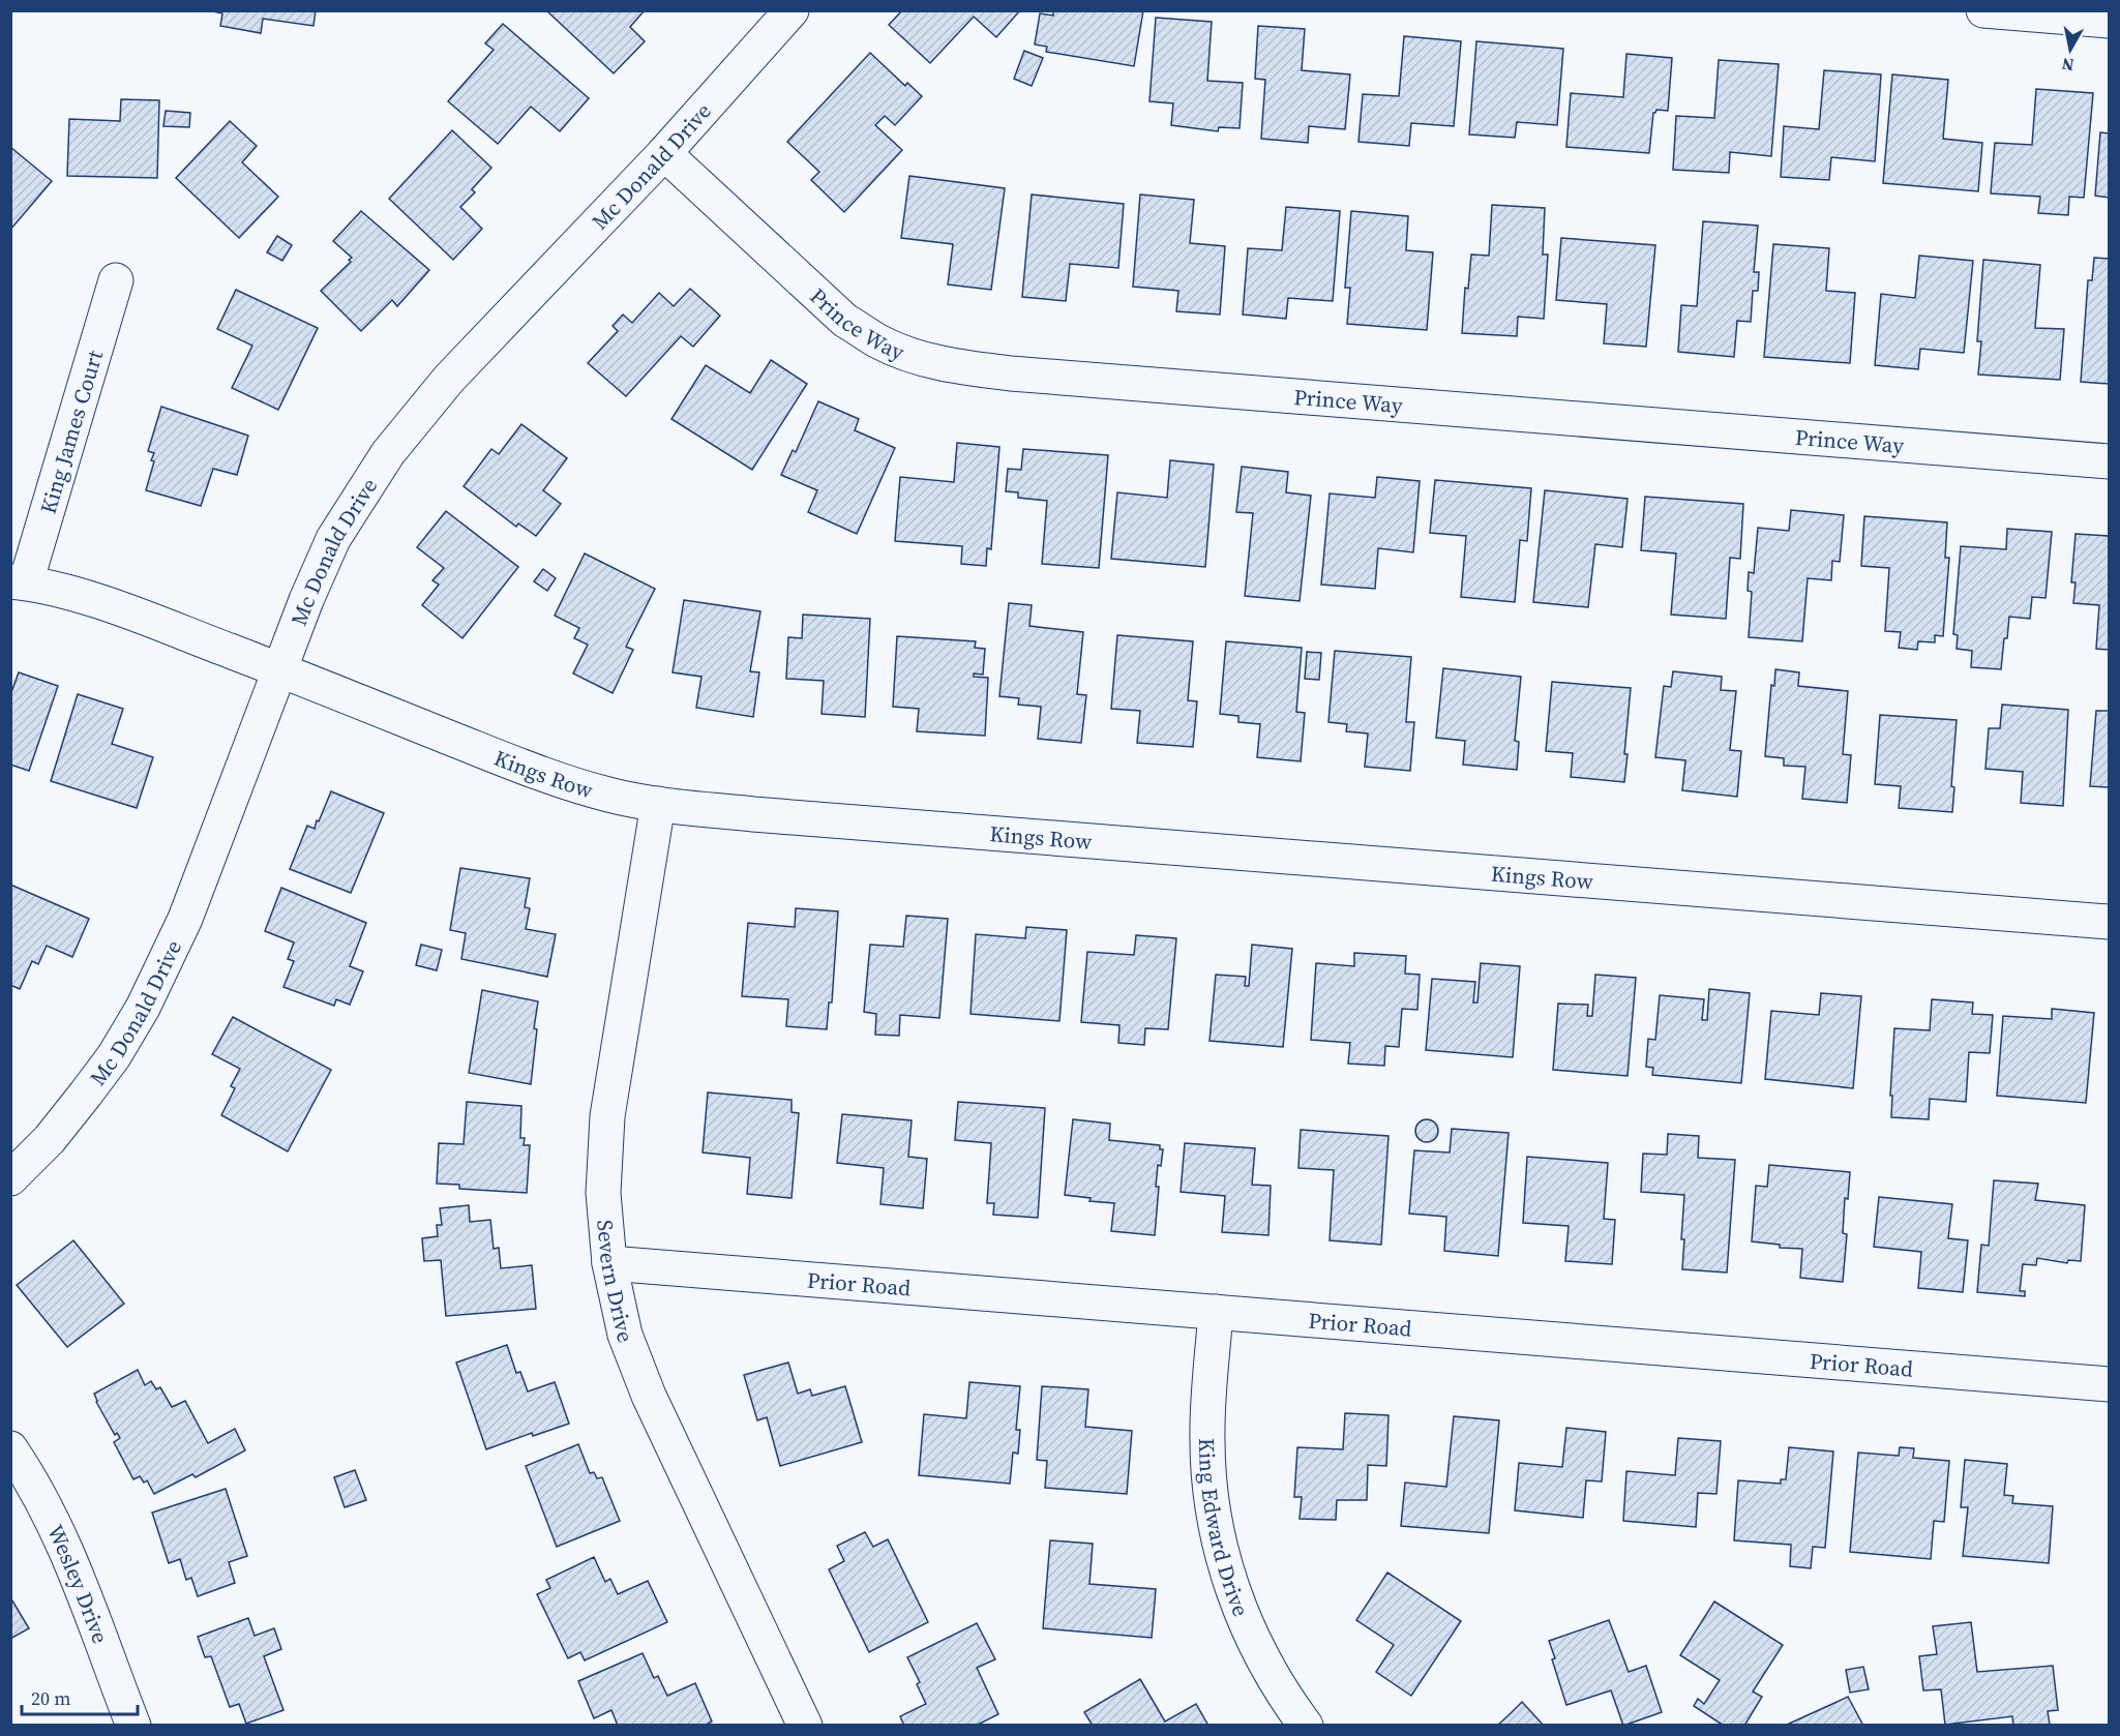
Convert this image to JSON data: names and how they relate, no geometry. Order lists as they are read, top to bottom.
{
  "streets": {
    "street": [
      "Mc Donald Drive",
      "Prince Way",
      "King James Court",
      "Kings Row",
      "Severn Drive",
      "Prior Road",
      "King Edward Drive",
      "Wesley Drive"
    ]
  },
  "crossings": [
    ["Mc Donald Drive", "Prince Way"],
    ["Mc Donald Drive", "Kings Row"],
    ["King James Court", "Kings Row"],
    ["Kings Row", "Severn Drive"],
    ["Severn Drive", "Prior Road"],
    ["Prior Road", "King Edward Drive"]
  ],
  "scale_bar": "20 m",
  "north": "bottom"
}
